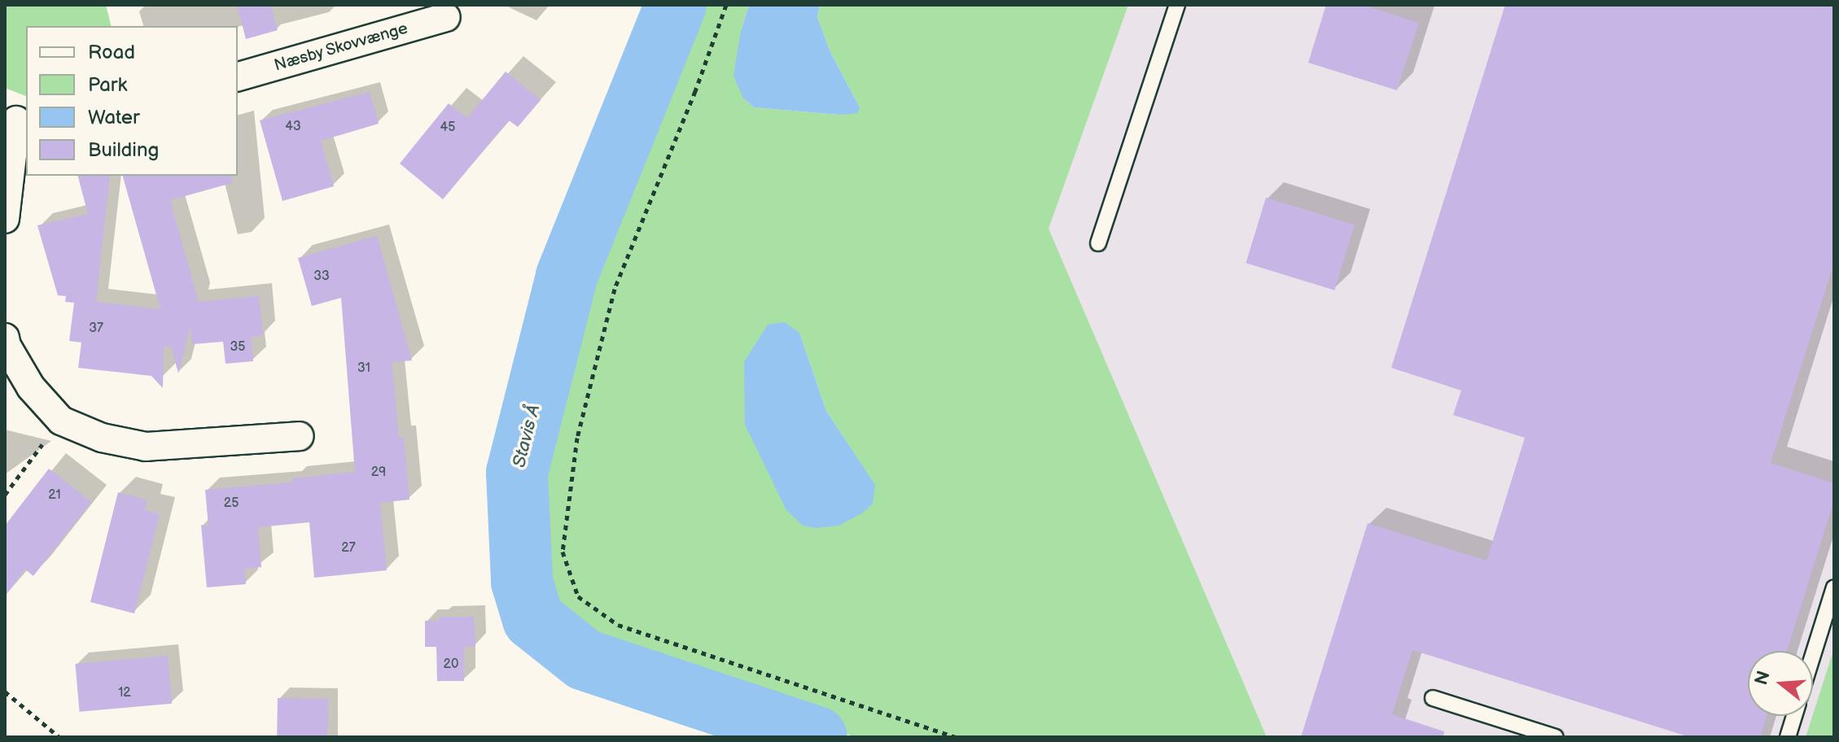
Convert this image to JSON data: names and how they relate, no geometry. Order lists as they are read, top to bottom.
{
  "streets": {
    "street": ["Næsby Skovvænge"]
  },
  "water": ["Stavis Å"],
  "house_numbers": [
    "43",
    "45",
    "33",
    "37",
    "35",
    "31",
    "29",
    "21",
    "25",
    "27",
    "20",
    "12"
  ],
  "legend": [
    "Road",
    "Park",
    "Water",
    "Building"
  ],
  "north": "left"
}
